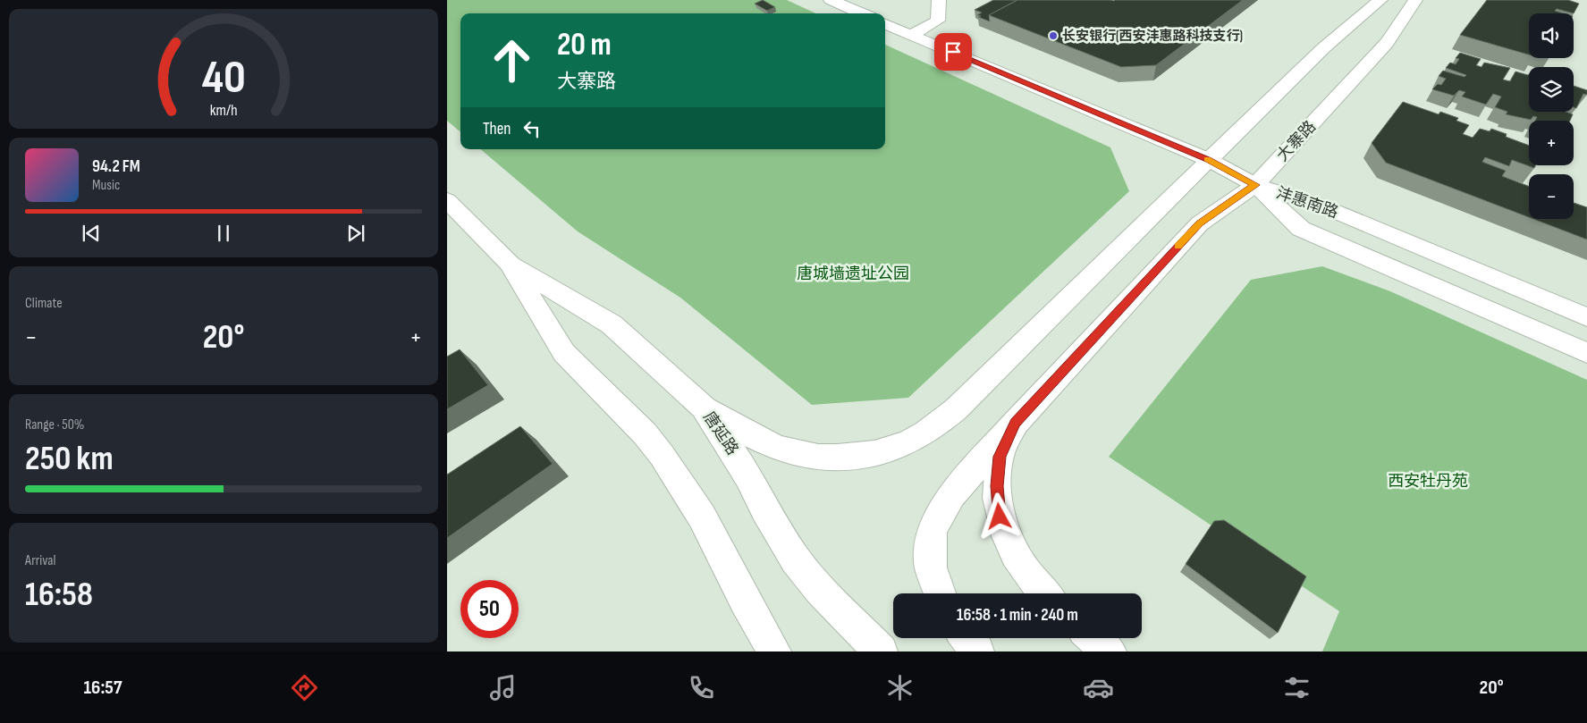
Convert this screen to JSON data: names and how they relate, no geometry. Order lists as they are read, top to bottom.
{
  "streets": {
    "main road": ["大寨路", "沣惠南路", "唐延路"]
  },
  "crossings": [
    ["大寨路", "沣惠南路"]
  ],
  "parks": ["唐城墙遗址公园", "西安牡丹苑"],
  "places": ["长安银行(西安沣惠路科技支行)"],
  "page": {
    "map_buttons": ["+", "−"],
    "turn": ["20 m", "大寨路"],
    "then": "Then",
    "song": ["94.2 FM", "Music"],
    "tile": [
      "Climate",
      ["Range · 50%", "250 km"],
      ["Arrival", "16:58"]
    ],
    "heat": ["−", "20°", "+"],
    "limit": "50",
    "trip": "16:58 · 1 min · 240 m",
    "tabs": ["16:57", "20°"],
    "gauge": ["40", "km/h"]
  }
}
